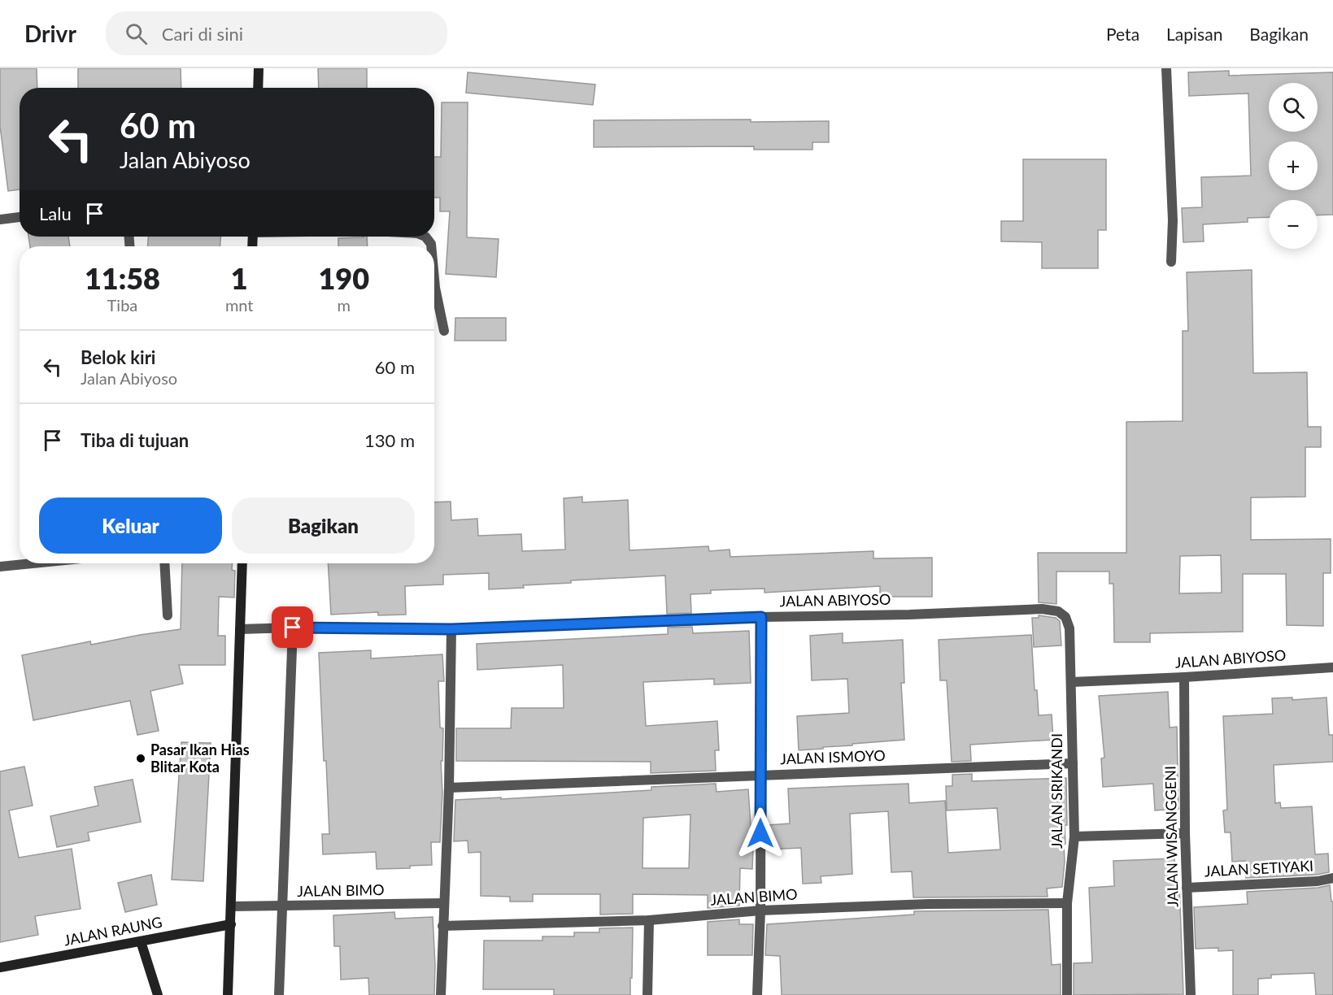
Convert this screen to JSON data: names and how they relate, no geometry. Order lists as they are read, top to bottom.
{
  "streets": {
    "main road": ["JALAN RAUNG"],
    "street": [
      "JALAN ABIYOSO",
      "JALAN ISMOYO",
      "JALAN SRIKANDI",
      "JALAN WISANGGENI",
      "JALAN SETIYAKI",
      "JALAN BIMO"
    ]
  },
  "crossings": [
    ["JALAN ABIYOSO", "JALAN SRIKANDI"],
    ["JALAN ABIYOSO", "JALAN WISANGGENI"],
    ["JALAN ISMOYO", "JALAN SRIKANDI"],
    ["JALAN SRIKANDI", "JALAN BIMO"],
    ["JALAN WISANGGENI", "JALAN SETIYAKI"]
  ],
  "places": ["Pasar Ikan Hias Blitar Kota"],
  "page": {
    "header": "Drivr",
    "search": "Cari di sini",
    "nav": ["Peta", "Lapisan", "Bagikan"],
    "map_buttons": ["+", "−"],
    "turn": ["60 m", "Jalan Abiyoso"],
    "then": "Lalu",
    "eta": [
      "11:58",
      "Tiba",
      "1",
      "mnt",
      "190",
      "m"
    ],
    "list": [
      {
        "name": "Belok kiri",
        "note": "Jalan Abiyoso",
        "value": "60 m"
      },
      {
        "name": "Tiba di tujuan",
        "value": "130 m"
      }
    ],
    "buttons": ["Keluar", "Bagikan"]
  }
}
